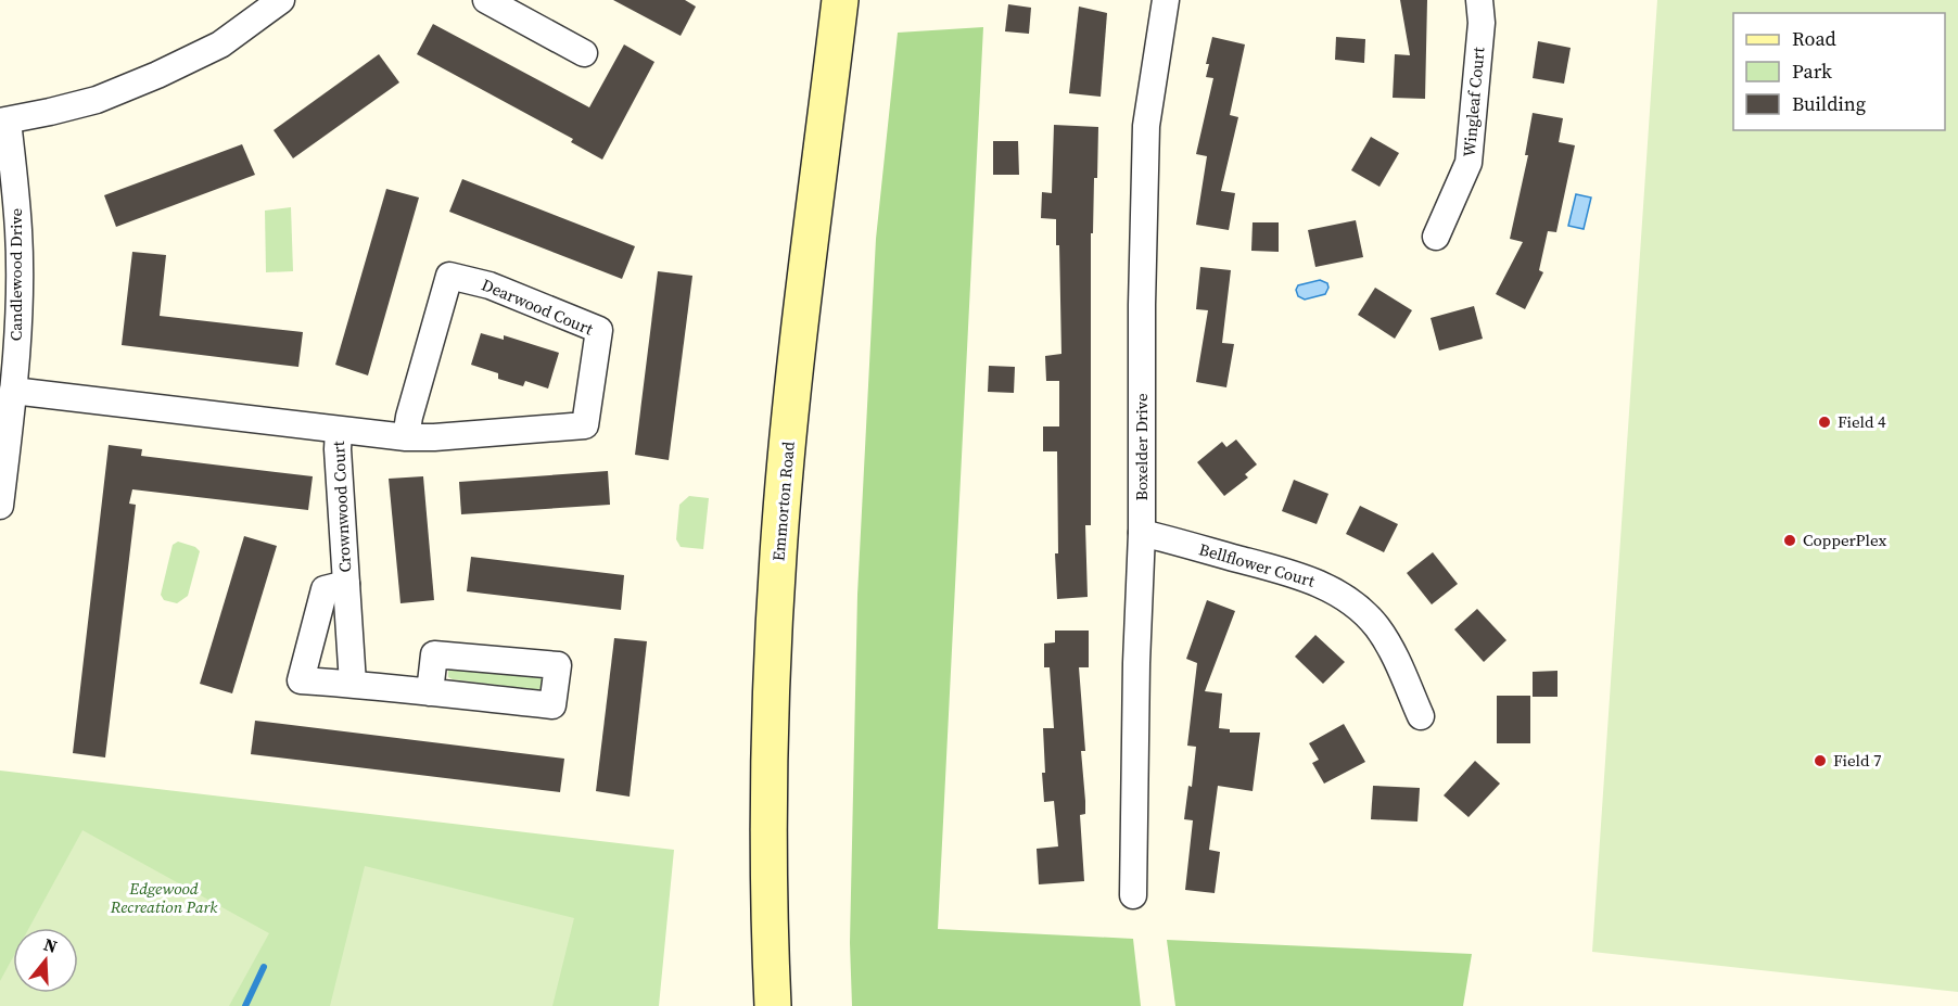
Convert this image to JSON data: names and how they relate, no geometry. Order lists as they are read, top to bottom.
{
  "streets": {
    "main road": ["Emmorton Road"],
    "street": [
      "Wingleaf Court",
      "Candlewood Drive",
      "Dearwood Court",
      "Boxelder Drive",
      "Crownwood Court",
      "Bellflower Court"
    ]
  },
  "crossings": [
    ["Candlewood Drive", "Dearwood Court"],
    ["Dearwood Court", "Crownwood Court"],
    ["Boxelder Drive", "Bellflower Court"]
  ],
  "parks": ["Edgewood Recreation Park"],
  "places": ["Field 4", "CopperPlex", "Field 7"],
  "legend": ["Road", "Park", "Building"],
  "north": "top"
}
